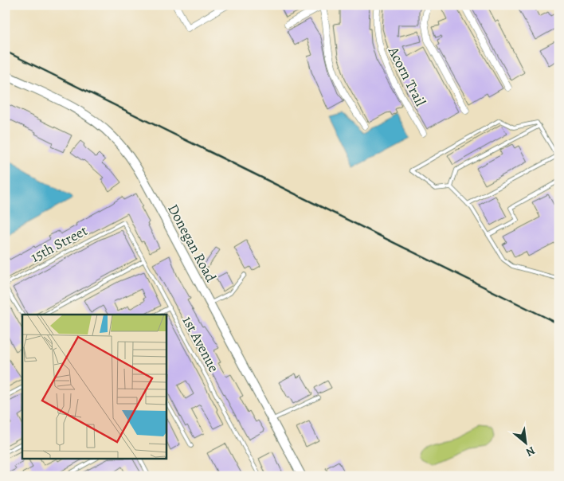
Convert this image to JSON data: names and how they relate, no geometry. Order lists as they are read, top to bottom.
{
  "streets": {
    "street": ["Acorn Trail", "Donegan Road"],
    "lane": ["15th Street", "1st Avenue"]
  },
  "crossings": [
    ["15th Street", "1st Avenue"]
  ],
  "north": "bottom right"
}
